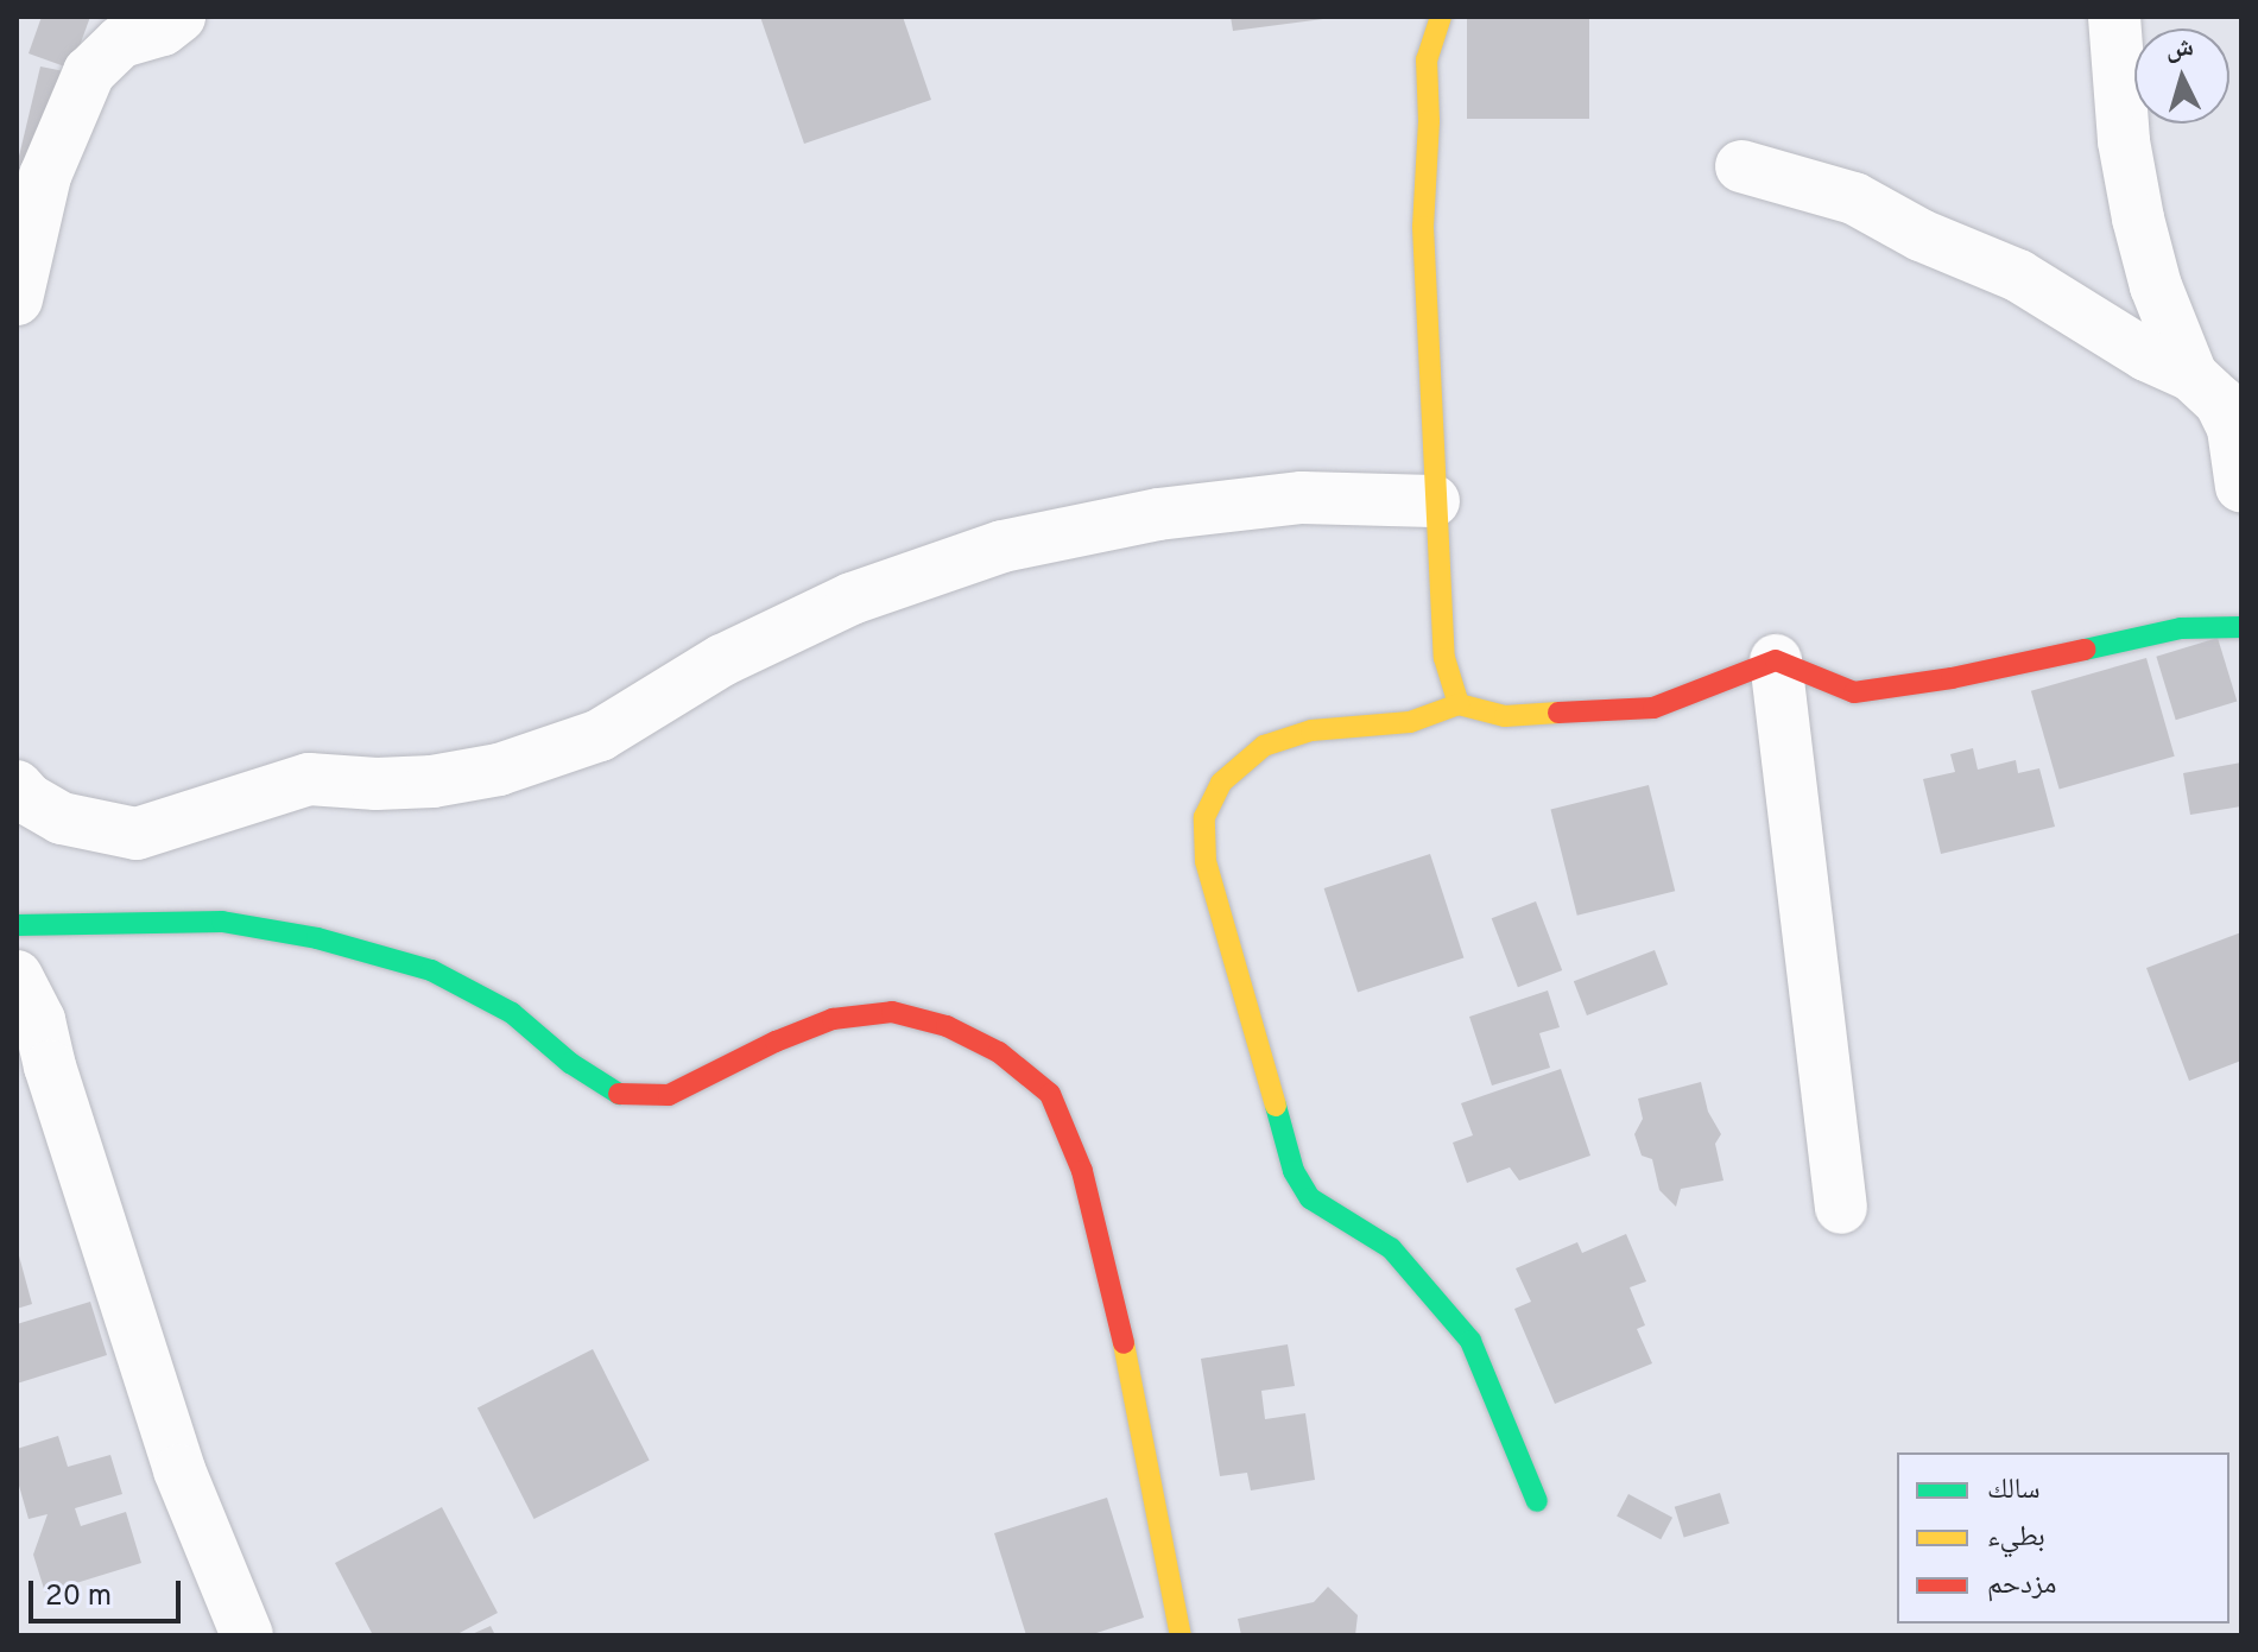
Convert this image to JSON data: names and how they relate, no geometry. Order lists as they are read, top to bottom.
{
  "legend": ["سالك", "بطيء", "مزدحم"],
  "scale_bar": "20 m",
  "north": "top"
}
